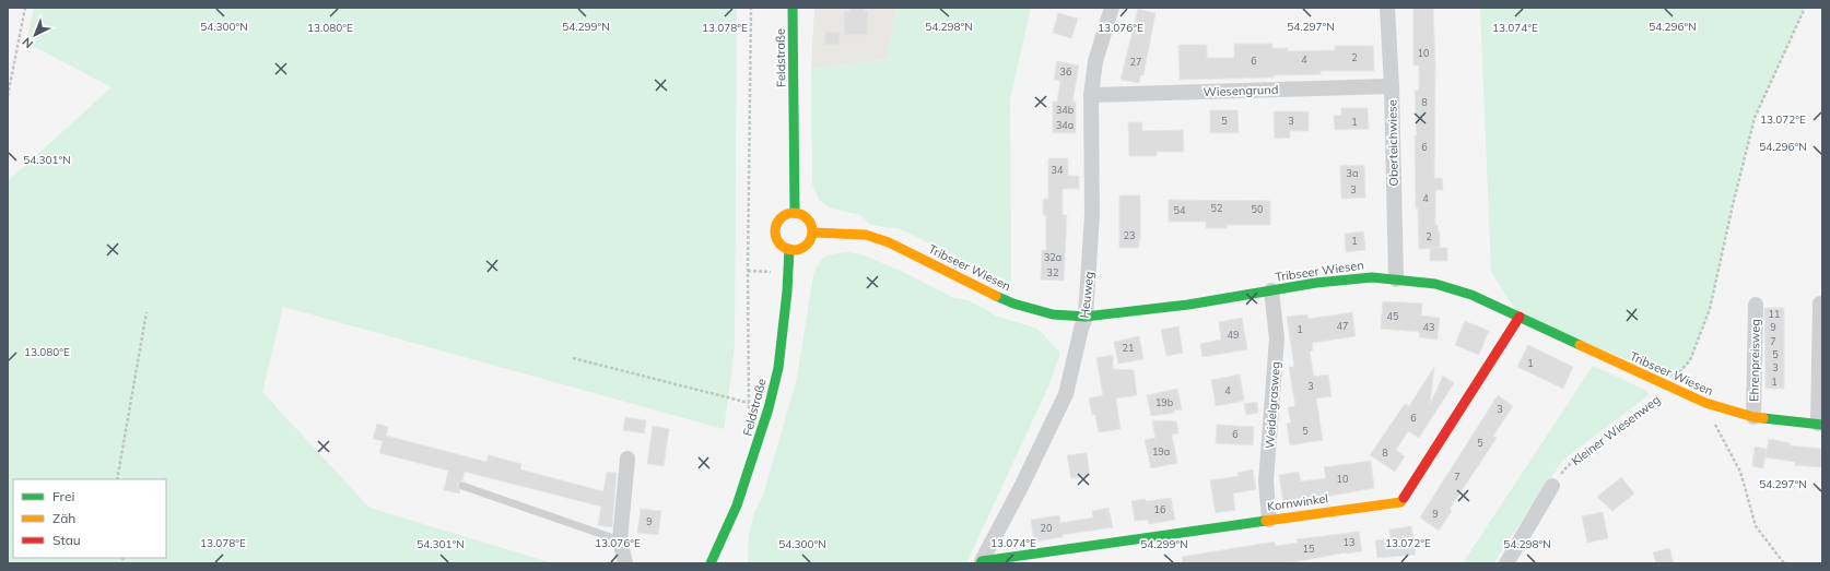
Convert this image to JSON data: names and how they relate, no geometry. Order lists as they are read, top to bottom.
{
  "streets": {
    "street": [
      "Feldstraße",
      "Wiesengrund",
      "Oberteichwiese",
      "Tribseer Wiesen",
      "Heuweg",
      "Ehrenpreisweg",
      "Weidelgrasweg",
      "Kornwinkel"
    ],
    "path": ["Kleiner Wiesenweg"]
  },
  "crossings": [
    ["Feldstraße", "Tribseer Wiesen"],
    ["Wiesengrund", "Oberteichwiese"],
    ["Wiesengrund", "Heuweg"],
    ["Oberteichwiese", "Tribseer Wiesen"],
    ["Tribseer Wiesen", "Heuweg"],
    ["Tribseer Wiesen", "Ehrenpreisweg"],
    ["Tribseer Wiesen", "Weidelgrasweg"],
    ["Tribseer Wiesen", "Kleiner Wiesenweg"],
    ["Tribseer Wiesen", "Kornwinkel"],
    ["Heuweg", "Kornwinkel"],
    ["Weidelgrasweg", "Kornwinkel"]
  ],
  "house_numbers": [
    "10",
    "2",
    "4",
    "6",
    "27",
    "36",
    "8",
    "34b",
    "5",
    "3",
    "1",
    "34a",
    "6",
    "34",
    "3a",
    "3",
    "4",
    "52",
    "50",
    "54",
    "23",
    "2",
    "1",
    "32a",
    "32",
    "11",
    "45",
    "47",
    "43",
    "9",
    "1",
    "49",
    "7",
    "21",
    "5",
    "1",
    "3",
    "1",
    "3",
    "4",
    "19b",
    "3",
    "6",
    "5",
    "6",
    "5",
    "19a",
    "8",
    "7",
    "10",
    "16",
    "9",
    "9",
    "20",
    "13",
    "15"
  ],
  "legend": ["Frei", "Zäh", "Stau"],
  "north": "bottom left",
  "coordinates": [
    "54.300°N",
    "54.299°N",
    "54.297°N",
    "54.296°N",
    "54.298°N",
    "13.080°E",
    "13.078°E",
    "13.076°E",
    "13.074°E",
    "13.072°E",
    "54.301°N"
  ]
}
